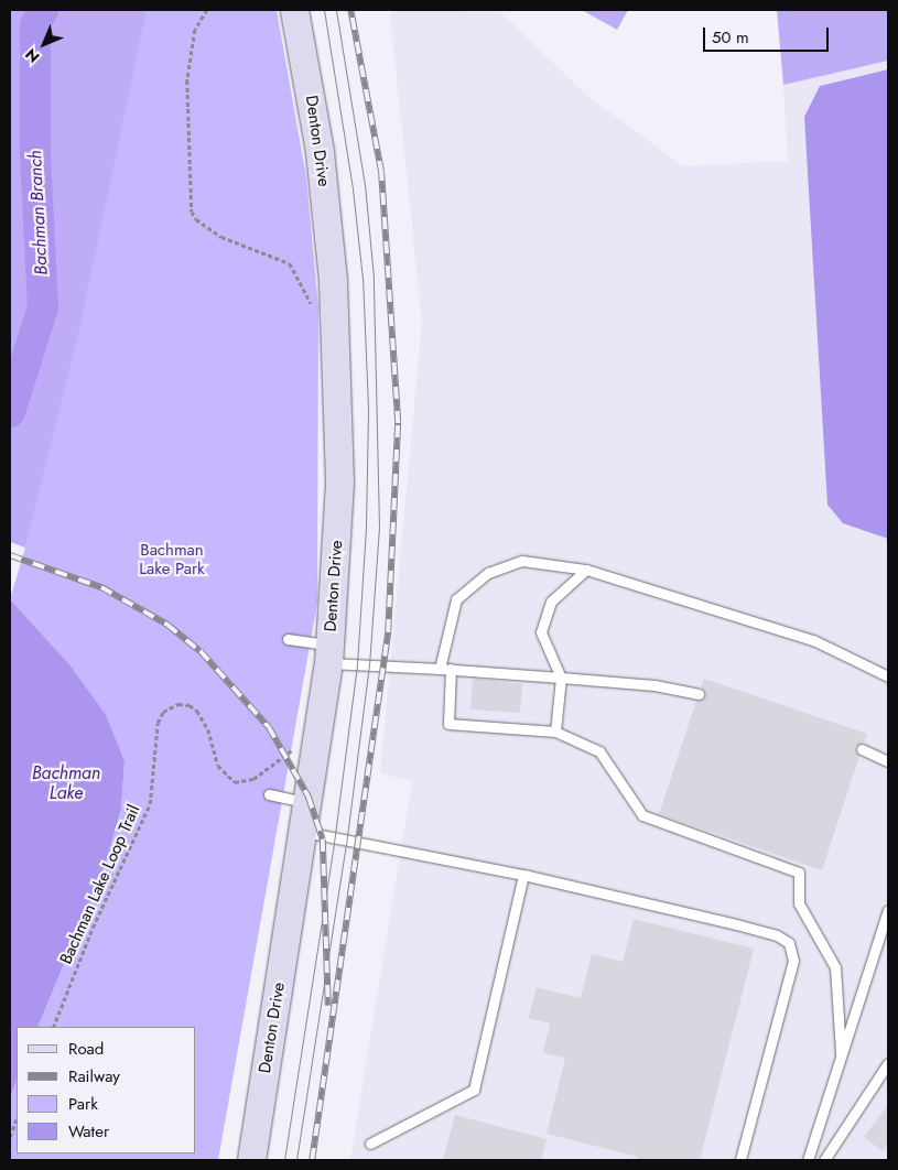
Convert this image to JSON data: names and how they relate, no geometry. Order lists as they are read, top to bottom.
{
  "streets": {
    "main road": ["Denton Drive"],
    "path": ["Bachman Lake Loop Trail"]
  },
  "water": ["Bachman Branch", "Bachman Lake"],
  "parks": ["Bachman Lake Park"],
  "legend": [
    "Road",
    "Railway",
    "Park",
    "Water"
  ],
  "scale_bar": "50 m",
  "north": "bottom left"
}
